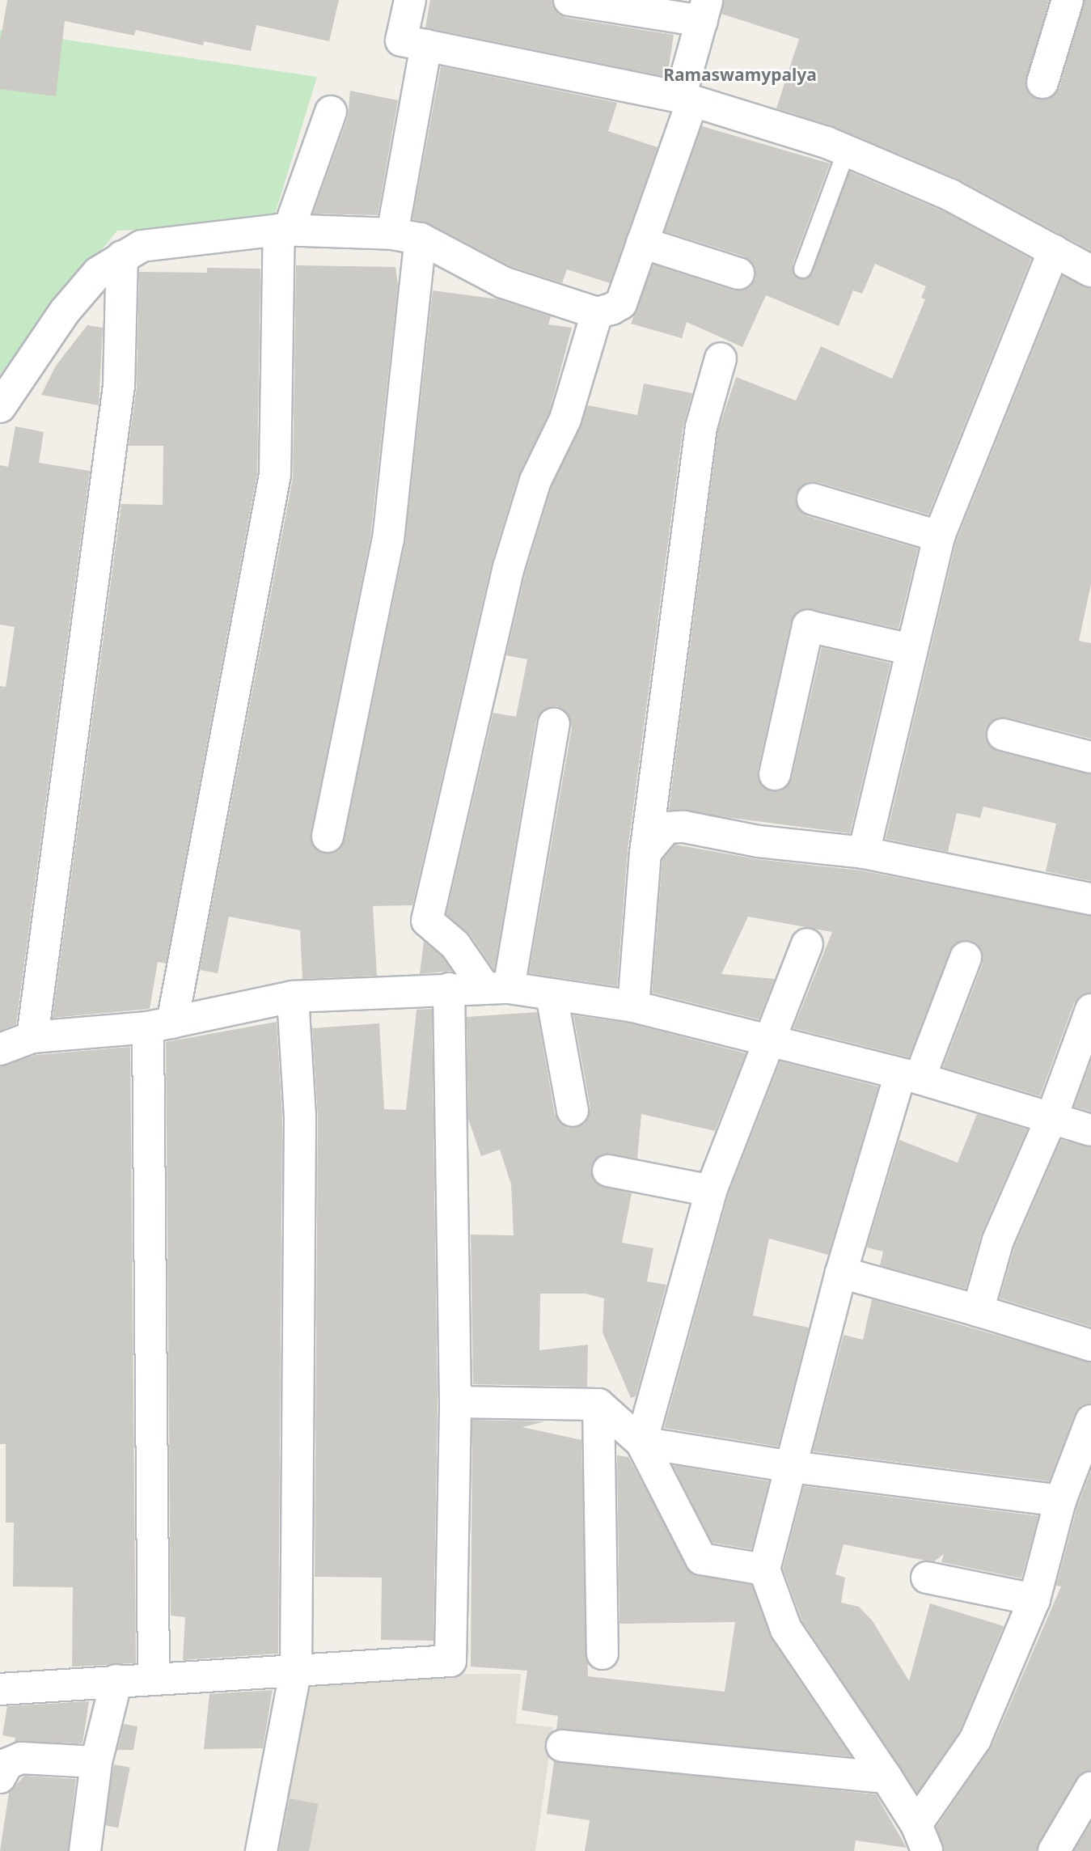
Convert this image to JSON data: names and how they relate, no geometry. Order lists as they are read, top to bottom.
{
  "districts": ["Ramaswamypalya"]
}
